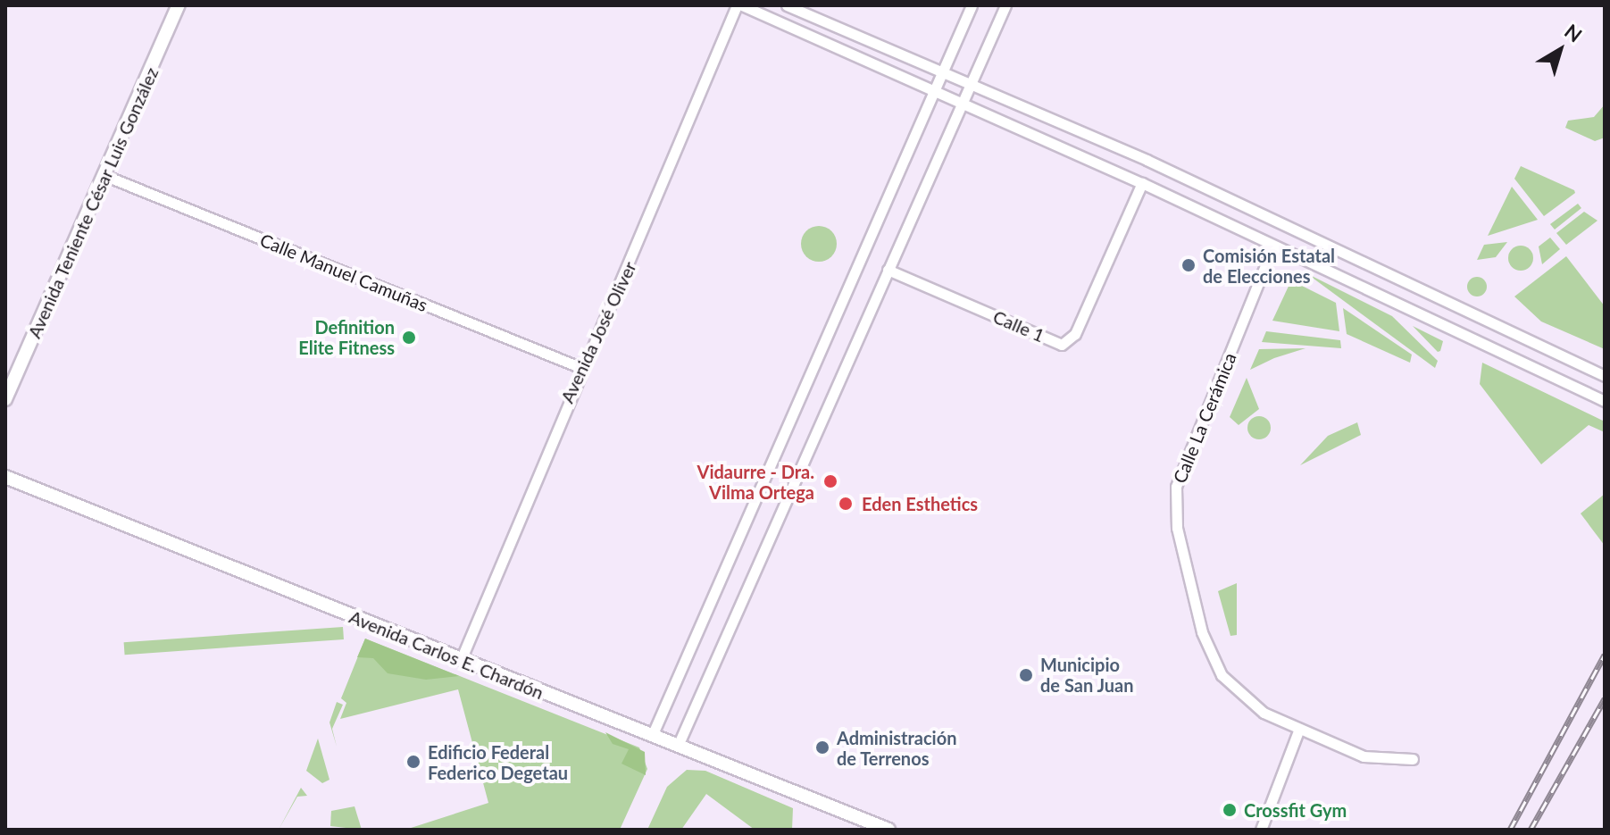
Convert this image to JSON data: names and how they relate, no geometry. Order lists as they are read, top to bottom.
{
  "streets": {
    "street": [
      "Avenida Teniente César Luis González",
      "Calle Manuel Camuñas",
      "Calle 1",
      "Avenida José Oliver",
      "Calle La Cerámica",
      "Avenida Carlos E. Chardón"
    ]
  },
  "crossings": [
    ["Avenida Teniente César Luis González", "Calle Manuel Camuñas"],
    ["Calle Manuel Camuñas", "Avenida José Oliver"],
    ["Avenida José Oliver", "Avenida Carlos E. Chardón"]
  ],
  "places": [
    "Comisión Estatal de Elecciones",
    "Definition Elite Fitness",
    "Vidaurre - Dra. Vilma Ortega",
    "Eden Esthetics",
    "Municipio de San Juan",
    "Administración de Terrenos",
    "Edificio Federal Federico Degetau",
    "Crossfit Gym"
  ],
  "north": "top right"
}
